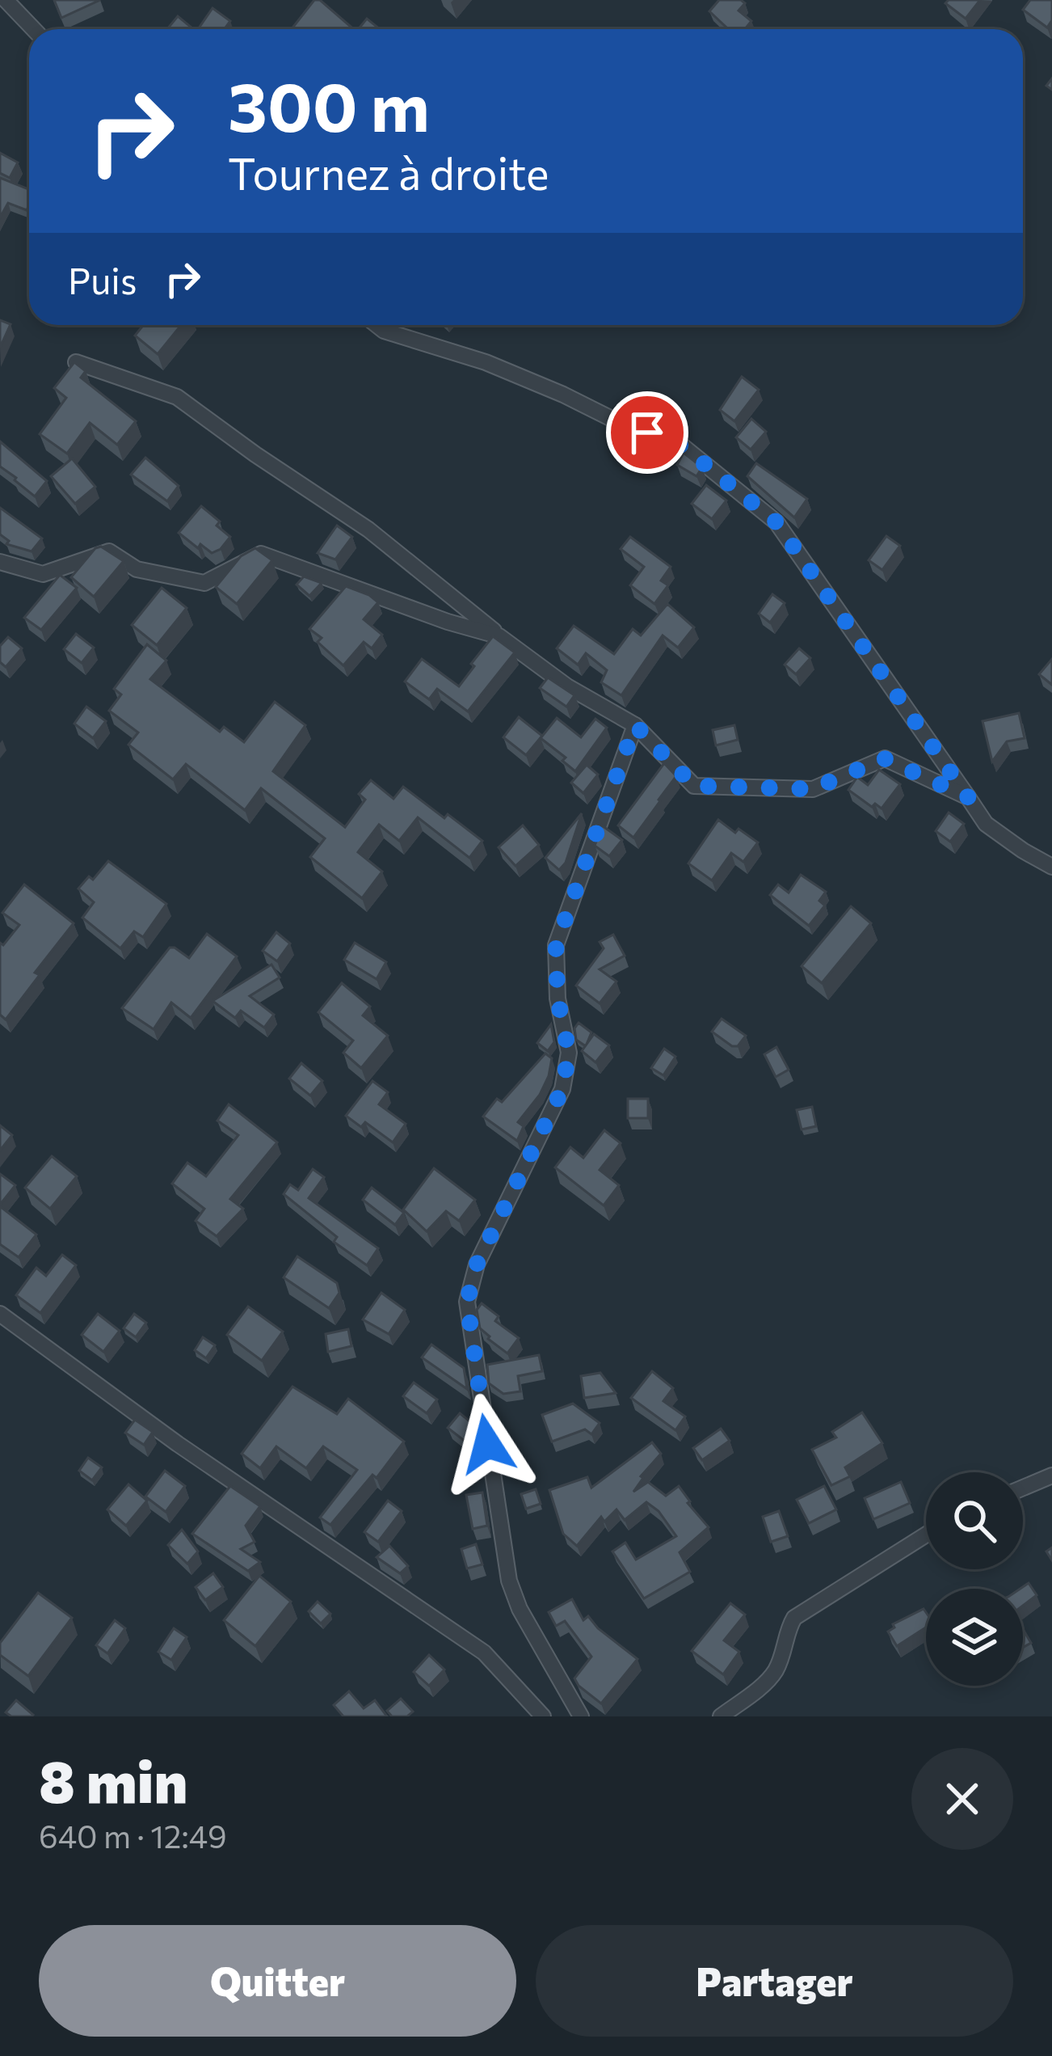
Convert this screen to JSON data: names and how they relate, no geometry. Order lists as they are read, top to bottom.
{
  "page": {
    "turn": ["300 m", "Tournez à droite"],
    "then": "Puis",
    "heading": ["8 min", "640 m · 12:49"],
    "buttons": ["Quitter", "Partager"]
  }
}
